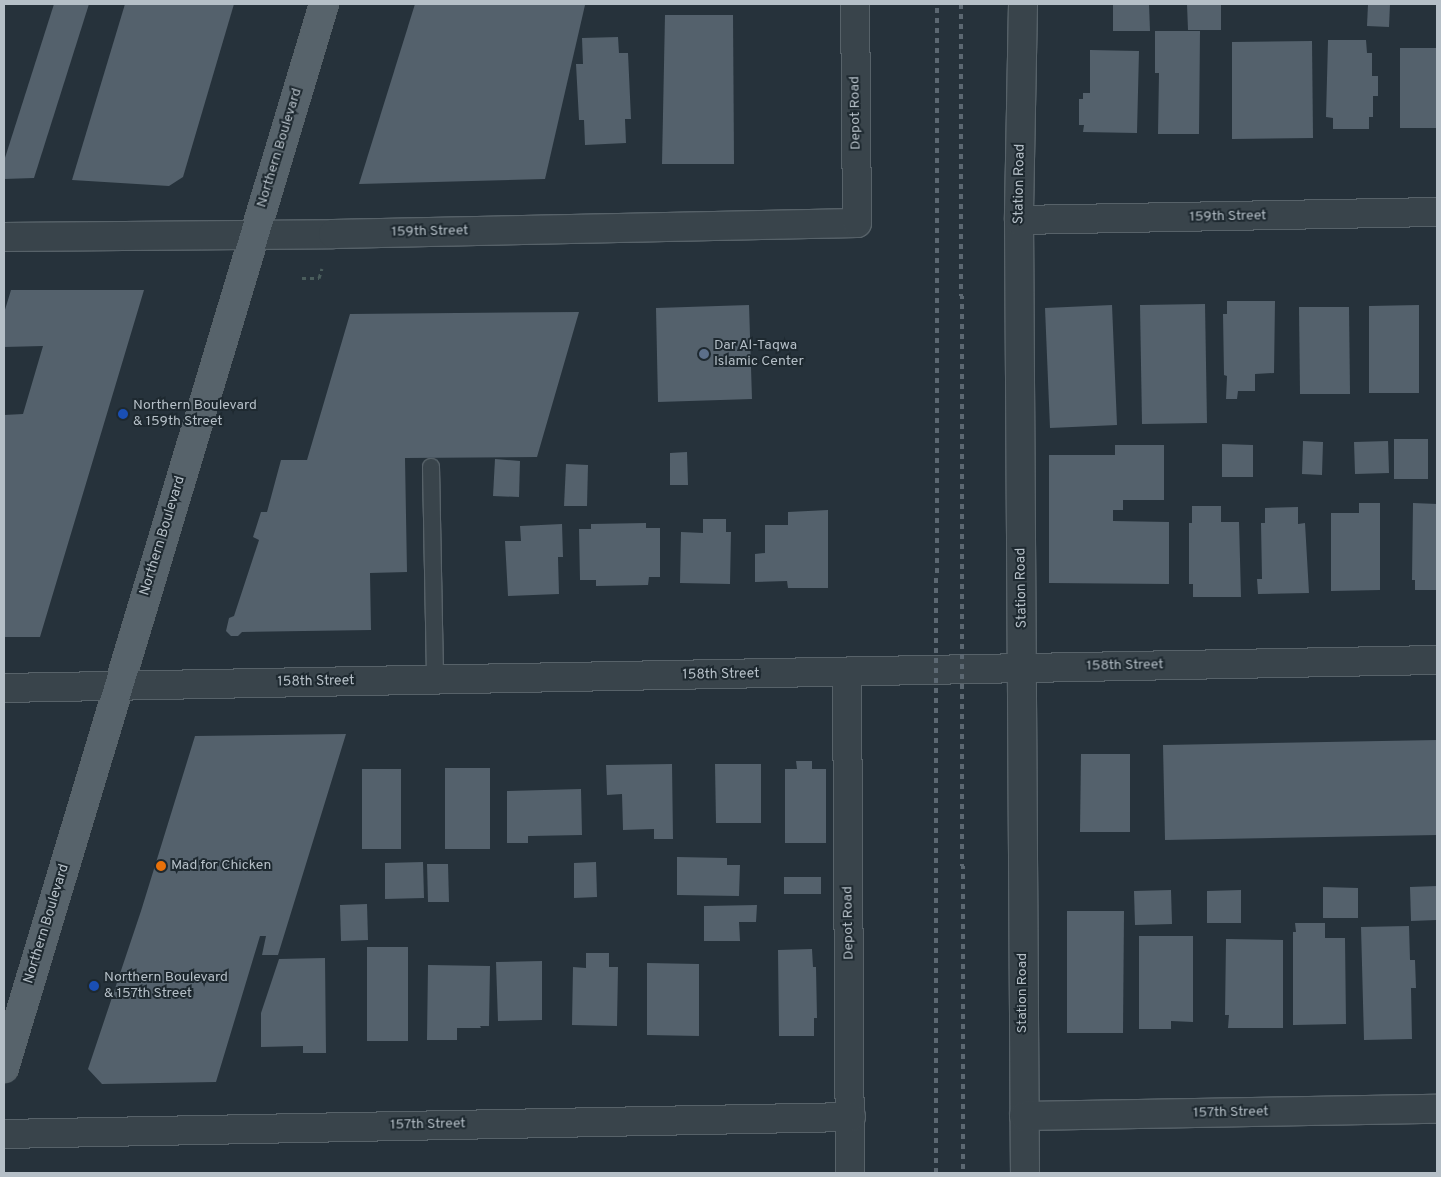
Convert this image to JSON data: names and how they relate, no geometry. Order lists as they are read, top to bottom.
{
  "streets": {
    "main road": ["Northern Boulevard"],
    "street": [
      "Depot Road",
      "Station Road",
      "159th Street",
      "158th Street",
      "157th Street"
    ]
  },
  "crossings": [
    ["Depot Road", "159th Street"],
    ["Depot Road", "158th Street"],
    ["Depot Road", "157th Street"],
    ["Northern Boulevard", "159th Street"],
    ["Northern Boulevard", "158th Street"],
    ["Station Road", "159th Street"],
    ["Station Road", "158th Street"],
    ["Station Road", "157th Street"]
  ],
  "places": [
    "Dar Al-Taqwa Islamic Center",
    "Northern Boulevard & 159th Street",
    "Mad for Chicken",
    "Northern Boulevard & 157th Street"
  ]
}
